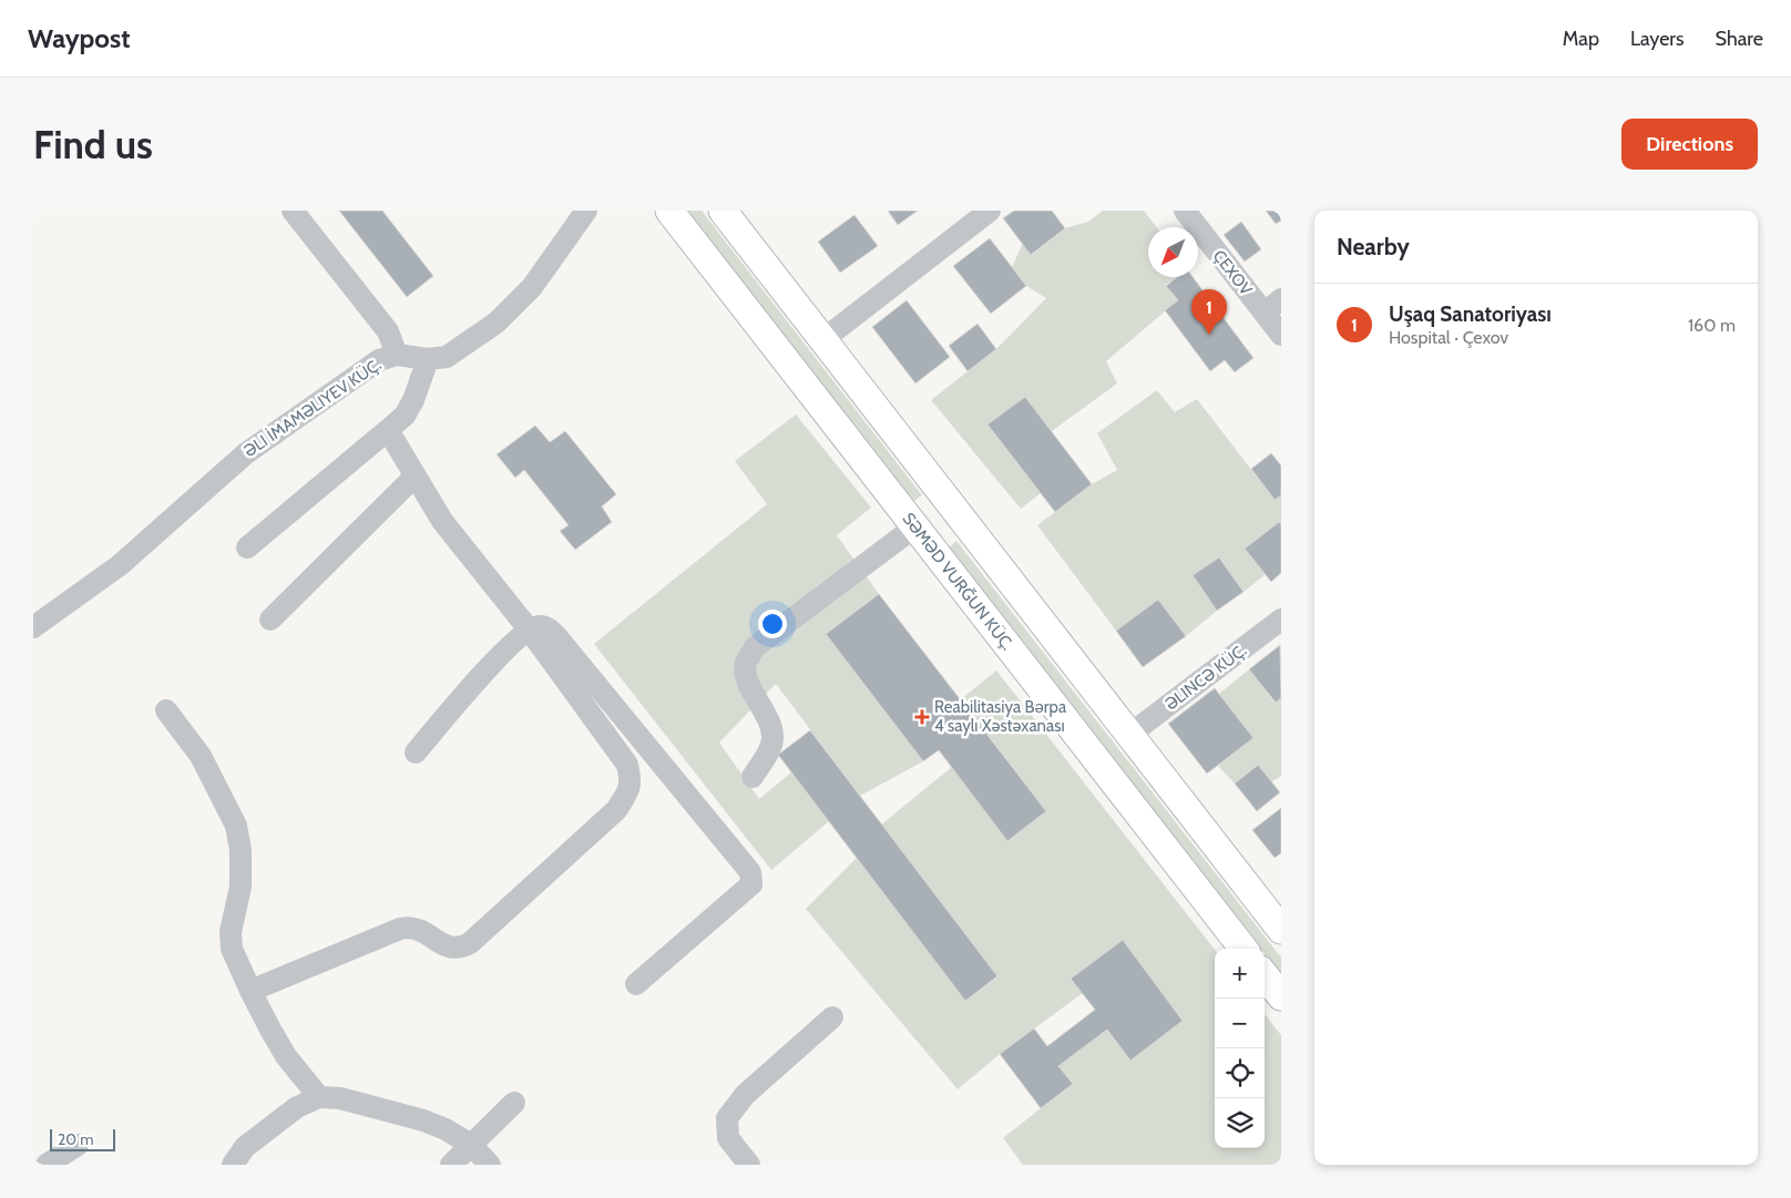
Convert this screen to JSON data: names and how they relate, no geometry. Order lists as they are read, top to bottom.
{
  "streets": {
    "main road": ["SƏMƏD VURĞUN KÜÇ."],
    "street": ["ÇEXOV", "ƏLI İMAMƏLIYEV KÜÇ.", "ƏLINCƏ KÜÇ."]
  },
  "places": {
    "health": ["Reabilitasiya Bәrpa 4 saylı Xəstəxanası"]
  },
  "scale_bar": "20 m",
  "north": "bottom left",
  "page": {
    "header": "Waypost",
    "nav": ["Map", "Layers", "Share"],
    "buttons": "Directions",
    "title": "Find us",
    "heading": "Nearby",
    "list": [
      {
        "mark": "1",
        "name": "Uşaq Sanatoriyası",
        "note": "Hospital · Çexov",
        "value": "160 m"
      }
    ],
    "pins": "1",
    "map_buttons": ["+", "−"],
    "scale": "20 m"
  }
}
